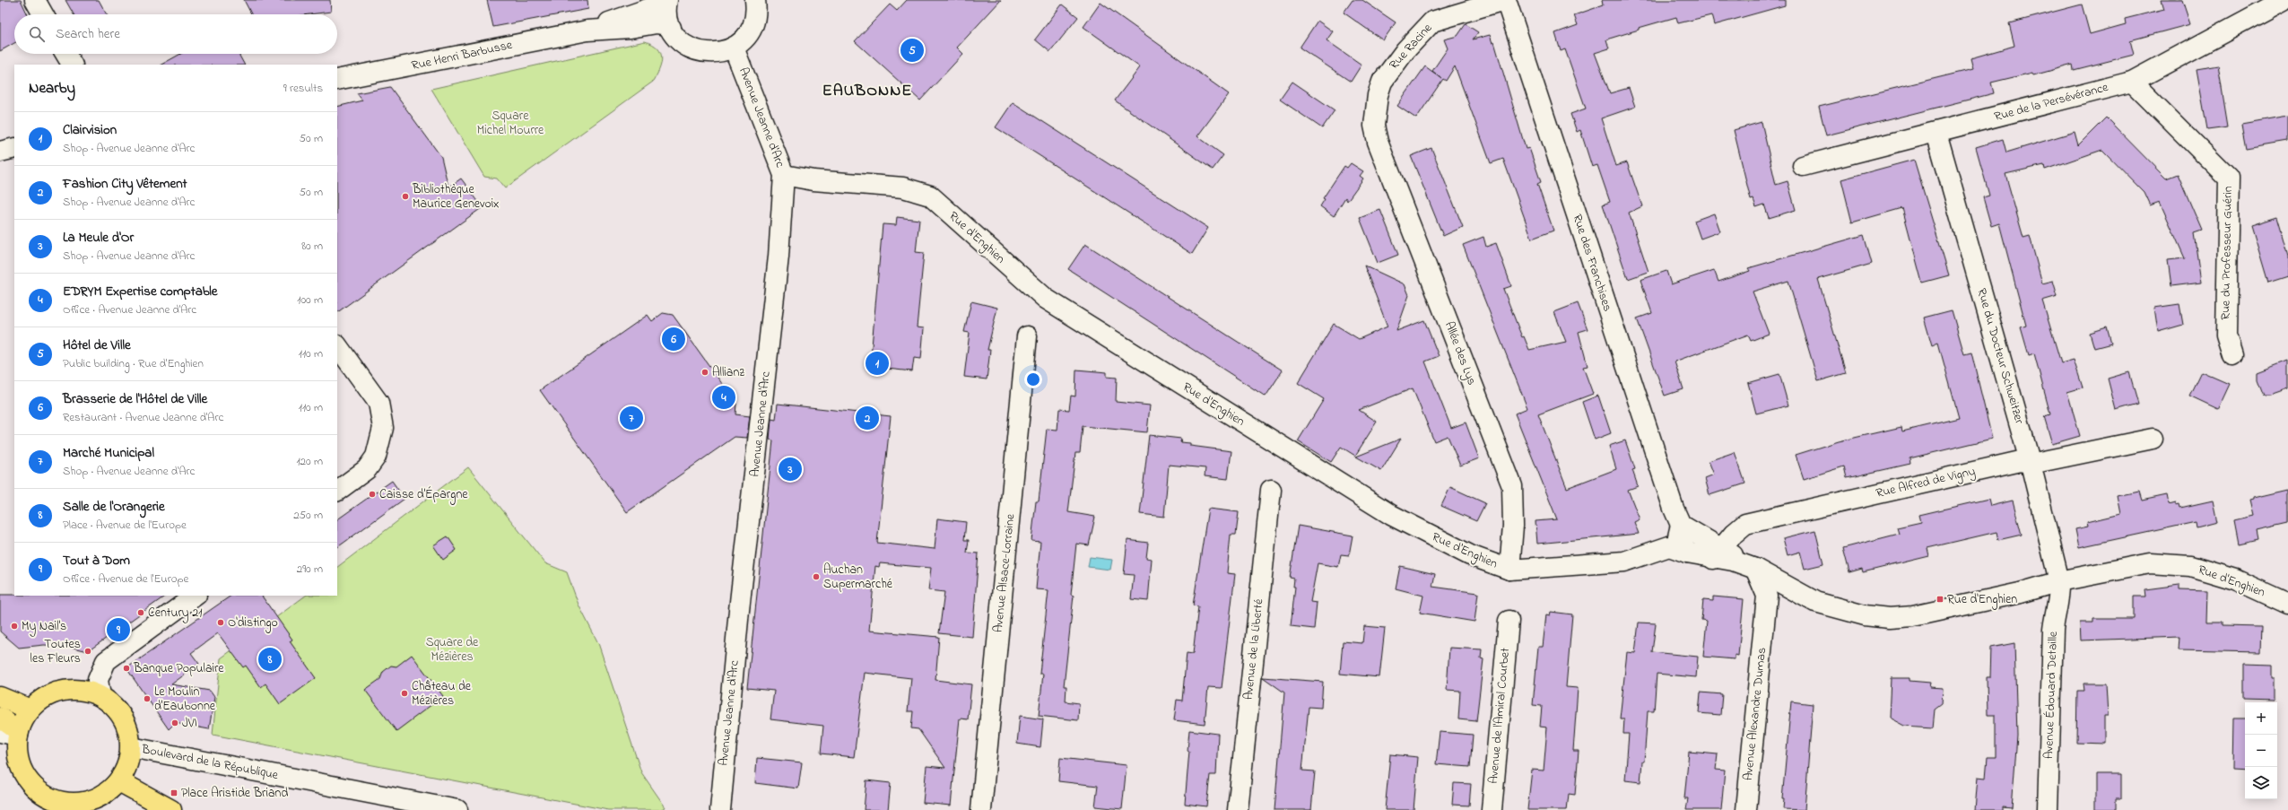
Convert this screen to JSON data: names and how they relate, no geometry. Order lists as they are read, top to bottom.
{
  "streets": {
    "street": [
      "Rue Racine",
      "Rue Henri Barbusse",
      "Rue de la Persévérance",
      "Avenue Jeanne d'Arc",
      "Rue d'Enghien",
      "Rue du Professeur Guérin",
      "Rue des Franchises",
      "Allée des Lys",
      "Rue du Docteur Schweitzer",
      "Rue Alfred de Vigny",
      "Avenue Alsace-Lorraine",
      "Avenue de la Liberté",
      "Avenue Édouard Detaille",
      "Avenue Alexandre Dumas",
      "Avenue de l'Amiral Courbet",
      "Boulevard de la République"
    ]
  },
  "crossings": [
    ["Rue Racine", "Rue des Franchises"],
    ["Rue Racine", "Allée des Lys"],
    ["Rue de la Persévérance", "Rue du Professeur Guérin"],
    ["Rue de la Persévérance", "Rue du Docteur Schweitzer"],
    ["Avenue Jeanne d'Arc", "Rue d'Enghien"],
    ["Rue d'Enghien", "Rue des Franchises"],
    ["Rue d'Enghien", "Allée des Lys"],
    ["Rue d'Enghien", "Rue du Docteur Schweitzer"],
    ["Rue d'Enghien", "Rue Alfred de Vigny"],
    ["Rue d'Enghien", "Avenue Édouard Detaille"],
    ["Rue d'Enghien", "Avenue Alexandre Dumas"],
    ["Rue du Docteur Schweitzer", "Rue Alfred de Vigny"],
    ["Rue du Docteur Schweitzer", "Avenue Édouard Detaille"]
  ],
  "districts": ["EAUBONNE"],
  "parks": ["Square Michel Mourre", "Square de Mézières"],
  "places": {
    "other": [
      "Bibliothèque Maurice Genevoix",
      "Allianz",
      "Caisse d'Épargne",
      "Auchan Supermarché",
      "Century 21",
      "O'distingo",
      "My Nail's",
      "Toutes les Fleurs",
      "Banque Populaire",
      "Château de Mézières",
      "Le Moulin d'Eaubonne",
      "JVI"
    ],
    "transit": ["Rue d'Enghien", "Place Aristide Briand"]
  },
  "page": {
    "search": "Search here",
    "pins": [
      "5",
      "6",
      "1",
      "4",
      "2",
      "7",
      "3",
      "9",
      "8"
    ],
    "heading": ["Nearby", "9 results"],
    "list": [
      {
        "mark": "1",
        "name": "Clairvision",
        "note": "Shop · Avenue Jeanne d'Arc",
        "value": "50 m"
      },
      {
        "mark": "2",
        "name": "Fashion City Vêtement",
        "note": "Shop · Avenue Jeanne d'Arc",
        "value": "50 m"
      },
      {
        "mark": "3",
        "name": "La Meule d'Or",
        "note": "Shop · Avenue Jeanne d'Arc",
        "value": "80 m"
      },
      {
        "mark": "4",
        "name": "EDRYM Expertise comptable",
        "note": "Office · Avenue Jeanne d'Arc",
        "value": "100 m"
      },
      {
        "mark": "5",
        "name": "Hôtel de Ville",
        "note": "Public building · Rue d'Enghien",
        "value": "110 m"
      },
      {
        "mark": "6",
        "name": "Brasserie de l'Hôtel de Ville",
        "note": "Restaurant · Avenue Jeanne d'Arc",
        "value": "110 m"
      },
      {
        "mark": "7",
        "name": "Marché Municipal",
        "note": "Shop · Avenue Jeanne d'Arc",
        "value": "120 m"
      },
      {
        "mark": "8",
        "name": "Salle de l'Orangerie",
        "note": "Place · Avenue de l'Europe",
        "value": "250 m"
      },
      {
        "mark": "9",
        "name": "Tout à Dom",
        "note": "Office · Avenue de l'Europe",
        "value": "290 m"
      }
    ],
    "map_buttons": ["+", "−"]
  }
}
